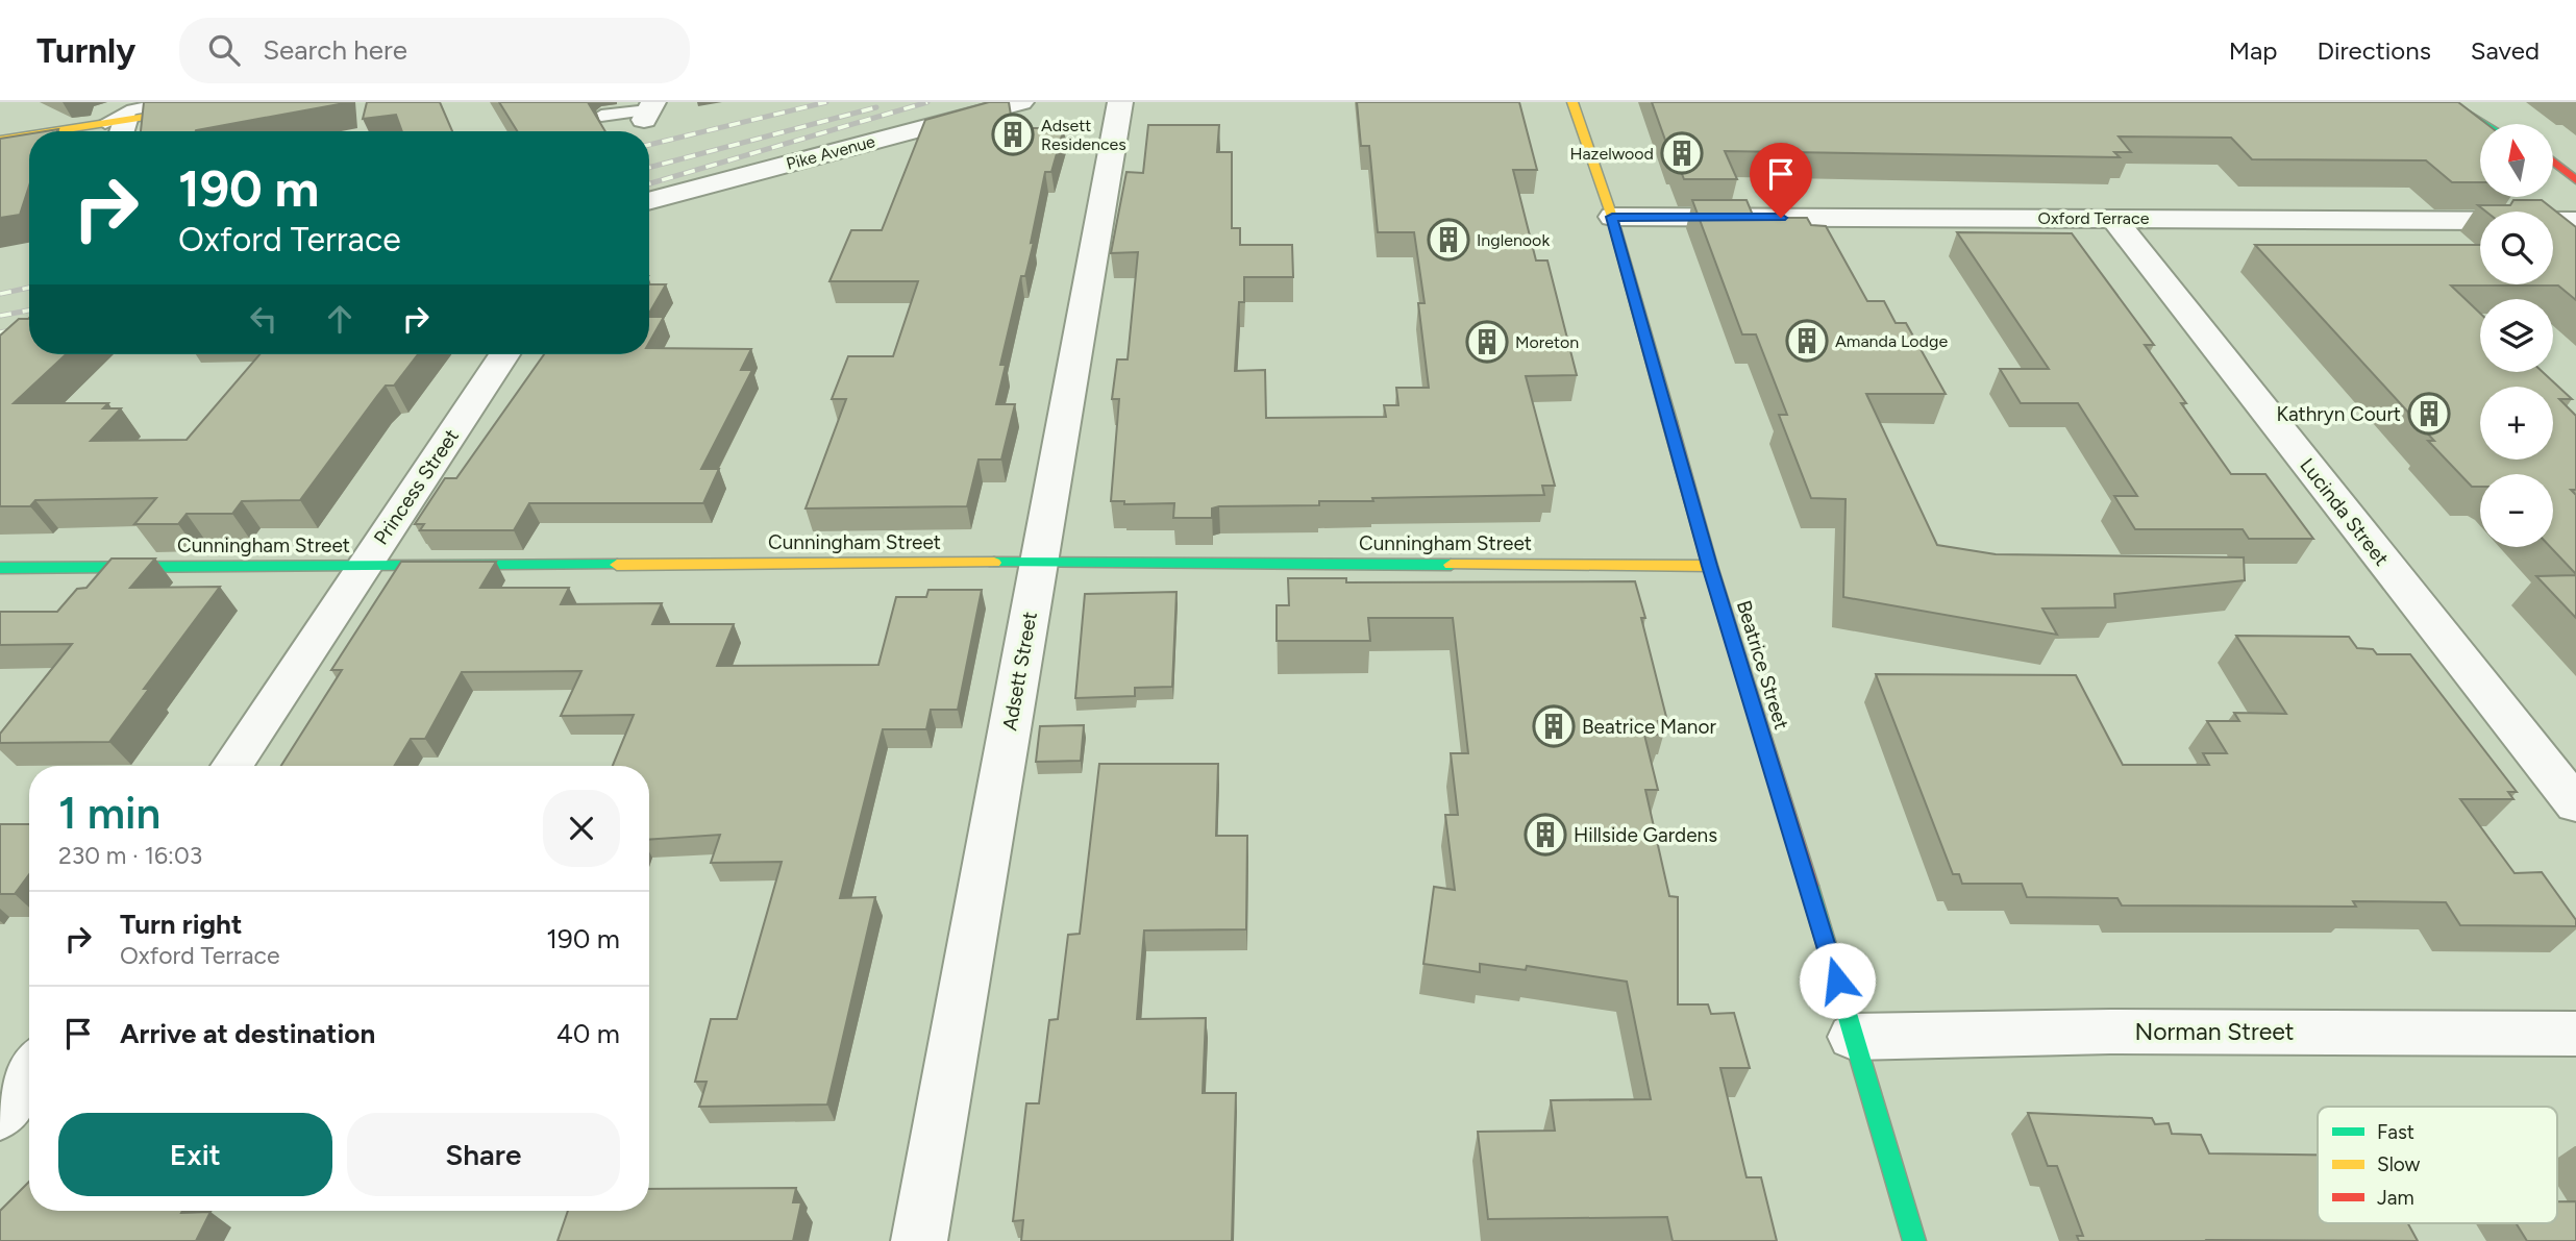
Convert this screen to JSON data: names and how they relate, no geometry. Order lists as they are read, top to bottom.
{
  "streets": {
    "main road": ["Cunningham Street", "Beatrice Street"],
    "street": [
      "Pike Avenue",
      "Oxford Terrace",
      "Princess Street",
      "Lucinda Street",
      "Adsett Street",
      "Norman Street"
    ]
  },
  "crossings": [
    ["Oxford Terrace", "Lucinda Street"],
    ["Oxford Terrace", "Beatrice Street"],
    ["Princess Street", "Cunningham Street"],
    ["Cunningham Street", "Beatrice Street"],
    ["Cunningham Street", "Adsett Street"],
    ["Beatrice Street", "Norman Street"]
  ],
  "places": {
    "building": [
      "Adsett Residences",
      "Hazelwood",
      "Inglenook",
      "Amanda Lodge",
      "Moreton",
      "Kathryn Court",
      "Beatrice Manor",
      "Hillside Gardens"
    ]
  },
  "legend": ["Fast", "Slow", "Jam"],
  "north": "top",
  "page": {
    "header": "Turnly",
    "search": "Search here",
    "nav": ["Map", "Directions", "Saved"],
    "map_buttons": ["+", "−"],
    "turn": ["190 m", "Oxford Terrace"],
    "heading": ["1 min", "230 m · 16:03"],
    "list": [
      {
        "name": "Turn right",
        "note": "Oxford Terrace",
        "value": "190 m"
      },
      {
        "name": "Arrive at destination",
        "value": "40 m"
      }
    ],
    "buttons": ["Exit", "Share"]
  }
}
